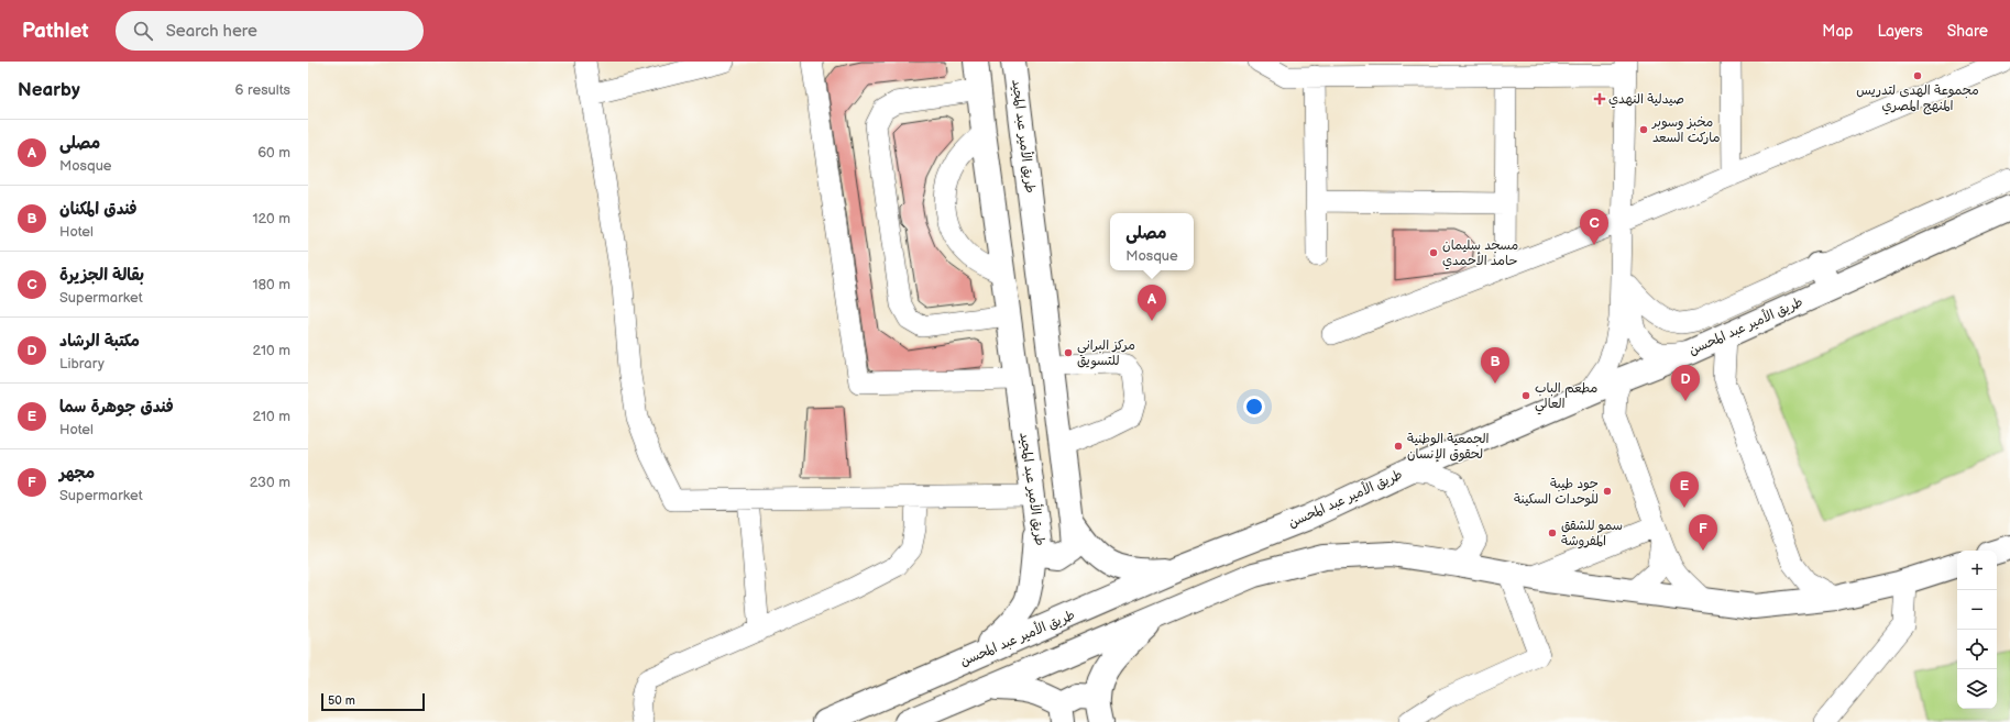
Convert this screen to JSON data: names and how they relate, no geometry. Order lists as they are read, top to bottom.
{
  "streets": {
    "main road": ["طريق الأمير عبد المجيد", "طريق الأمير عبد المحسن"]
  },
  "places": {
    "other": [
      "مجموعة الهدى لتدريس المنهج المصري",
      "مخبز وسوبر ماركت السعد",
      "مسجد سليمان حامد الأحمدي",
      "مركز البراني للتسويق",
      "مطعم الباب العالي",
      "الجمعية الوطنية لحقوق الإنسان",
      "جود طيبة للوحدات السكينة",
      "سمو للشقق المفروشة"
    ],
    "health": ["صيدلية النهدي"]
  },
  "scale_bar": "50 m",
  "page": {
    "header": "Pathlet",
    "search": "Search here",
    "nav": ["Map", "Layers", "Share"],
    "heading": ["Nearby", "6 results"],
    "list": [
      {
        "mark": "A",
        "name": "مصلى",
        "note": "Mosque",
        "value": "60 m"
      },
      {
        "mark": "B",
        "name": "فندق المكنان",
        "note": "Hotel",
        "value": "120 m"
      },
      {
        "mark": "C",
        "name": "بقالة الجزيرة",
        "note": "Supermarket",
        "value": "180 m"
      },
      {
        "mark": "D",
        "name": "مكتبة الرشاد",
        "note": "Library",
        "value": "210 m"
      },
      {
        "mark": "E",
        "name": "فندق جوهرة سما",
        "note": "Hotel",
        "value": "210 m"
      },
      {
        "mark": "F",
        "name": "مجهر",
        "note": "Supermarket",
        "value": "230 m"
      }
    ],
    "pins": [
      "C",
      "A",
      "B",
      "D",
      "E",
      "F"
    ],
    "popup": ["مصلى", "Mosque"],
    "map_buttons": ["+", "−"],
    "scale": "50 m"
  }
}
